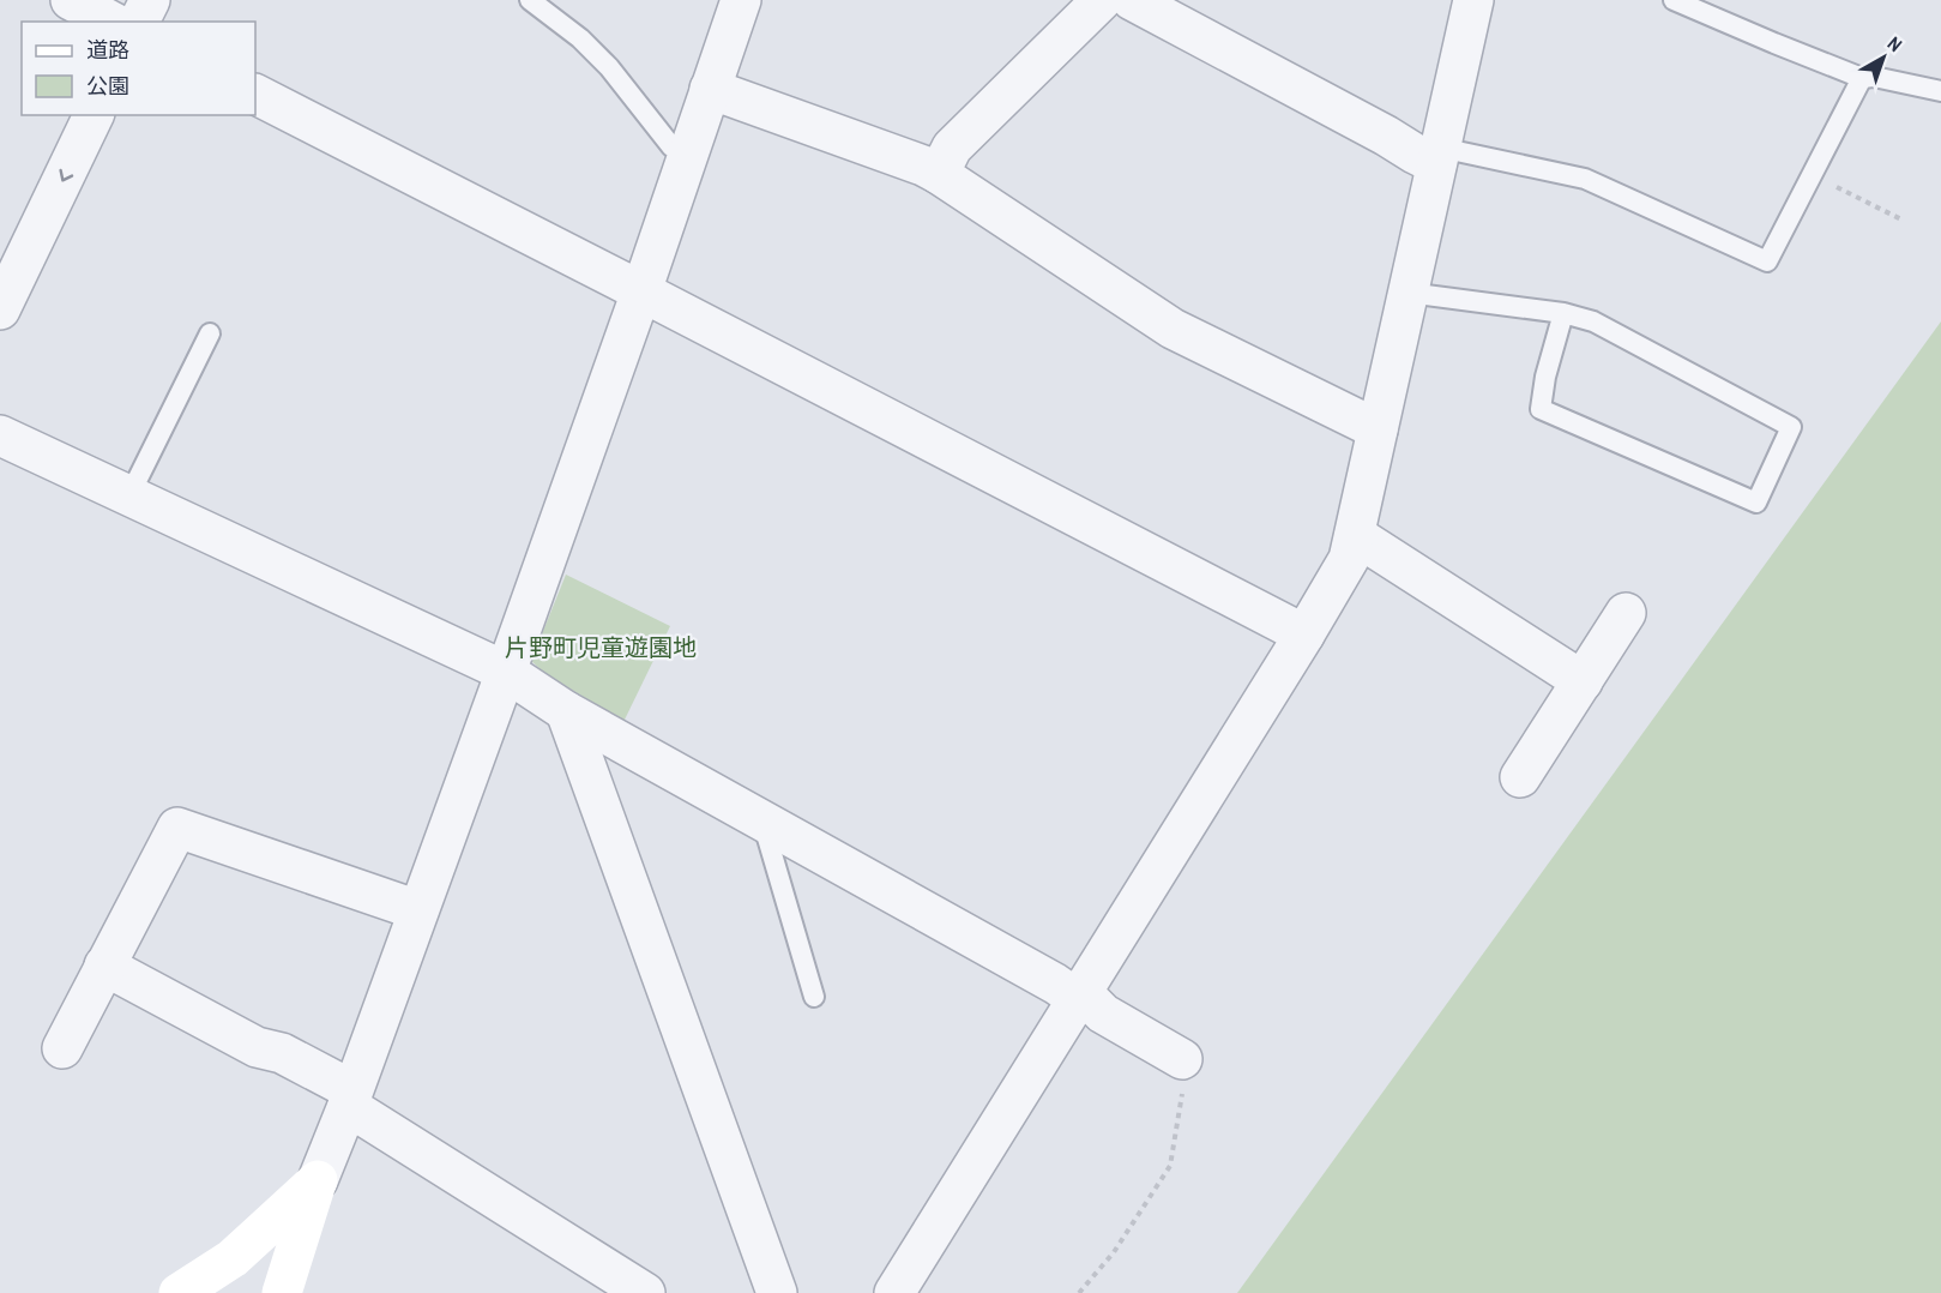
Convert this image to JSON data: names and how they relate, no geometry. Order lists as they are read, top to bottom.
{
  "parks": ["片野町児童遊園地"],
  "legend": ["道路", "公園"],
  "north": "top right"
}
